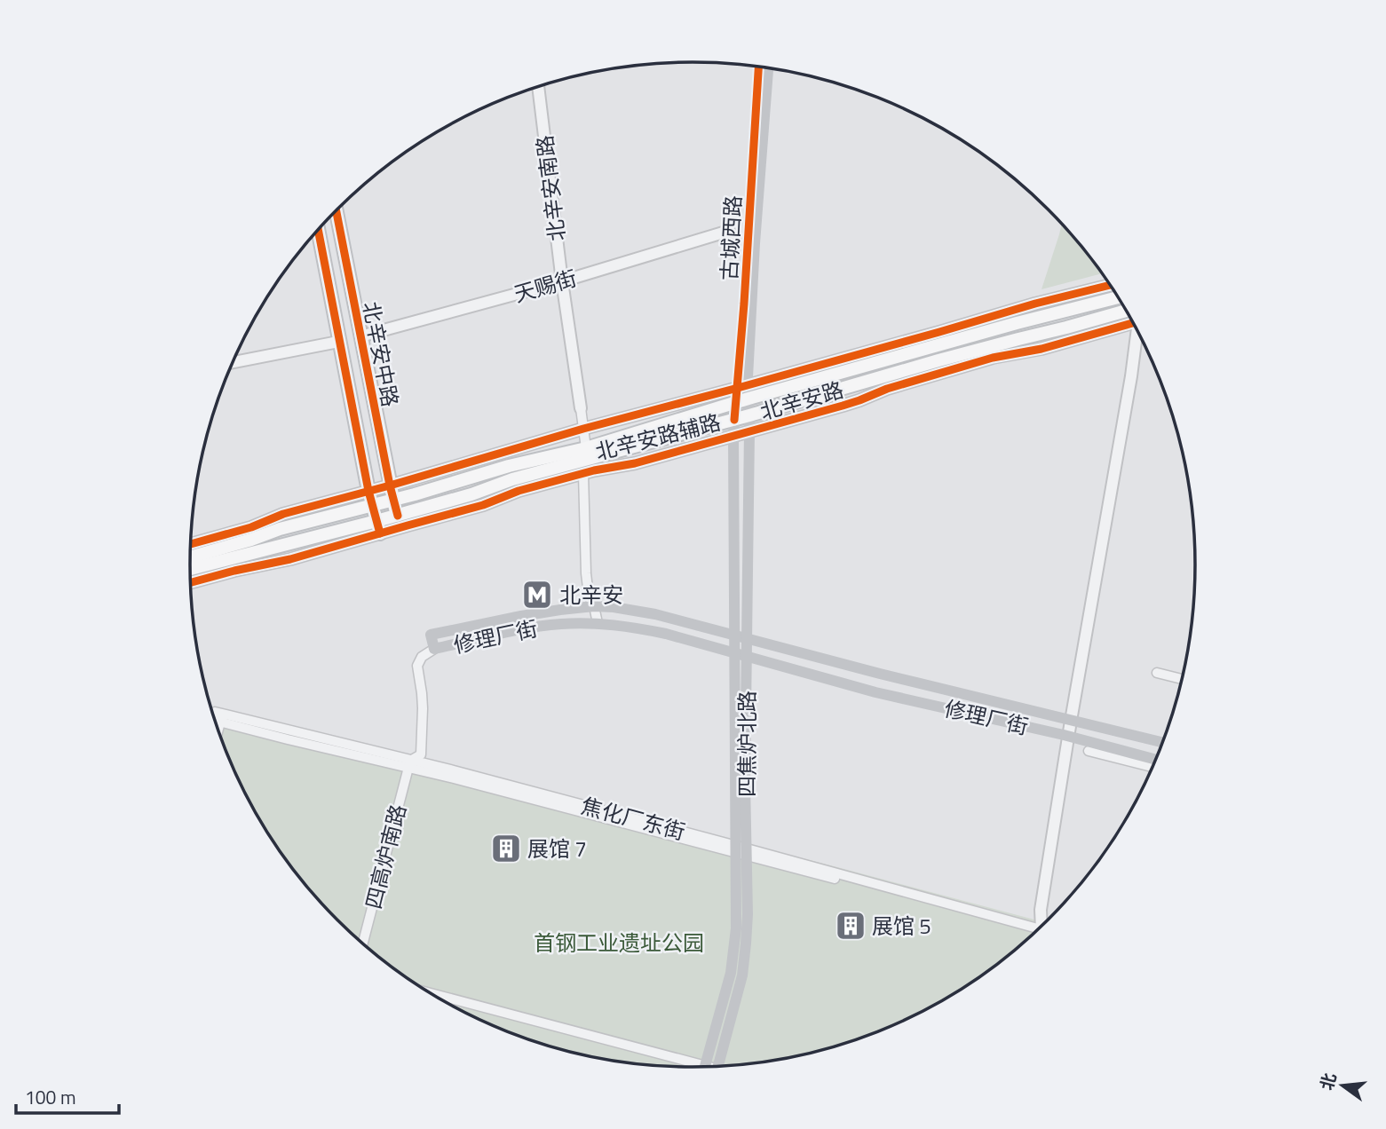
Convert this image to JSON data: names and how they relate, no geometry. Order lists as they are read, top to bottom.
{
  "streets": {
    "main road": [
      "古城西路",
      "北辛安中路",
      "北辛安路",
      "修理厂街",
      "四焦炉北路"
    ],
    "street": [
      "北辛安南路",
      "天赐街",
      "北辛安路辅路",
      "焦化厂东街",
      "四高炉南路"
    ]
  },
  "crossings": [
    ["北辛安南路", "天赐街"],
    ["古城西路", "北辛安路"],
    ["古城西路", "北辛安路辅路"],
    ["古城西路", "四焦炉北路"],
    ["天赐街", "北辛安中路"],
    ["北辛安中路", "北辛安路"],
    ["北辛安中路", "北辛安路辅路"],
    ["北辛安路", "北辛安路辅路"],
    ["北辛安路", "四焦炉北路"],
    ["北辛安路辅路", "四焦炉北路"],
    ["修理厂街", "四焦炉北路"],
    ["修理厂街", "四高炉南路"],
    ["四焦炉北路", "焦化厂东街"],
    ["焦化厂东街", "四高炉南路"]
  ],
  "parks": ["首钢工业遗址公园"],
  "places": {
    "metro station": ["北辛安"],
    "building": ["展馆 7", "展馆 5"]
  },
  "scale_bar": "100 m",
  "north": "left"
}
